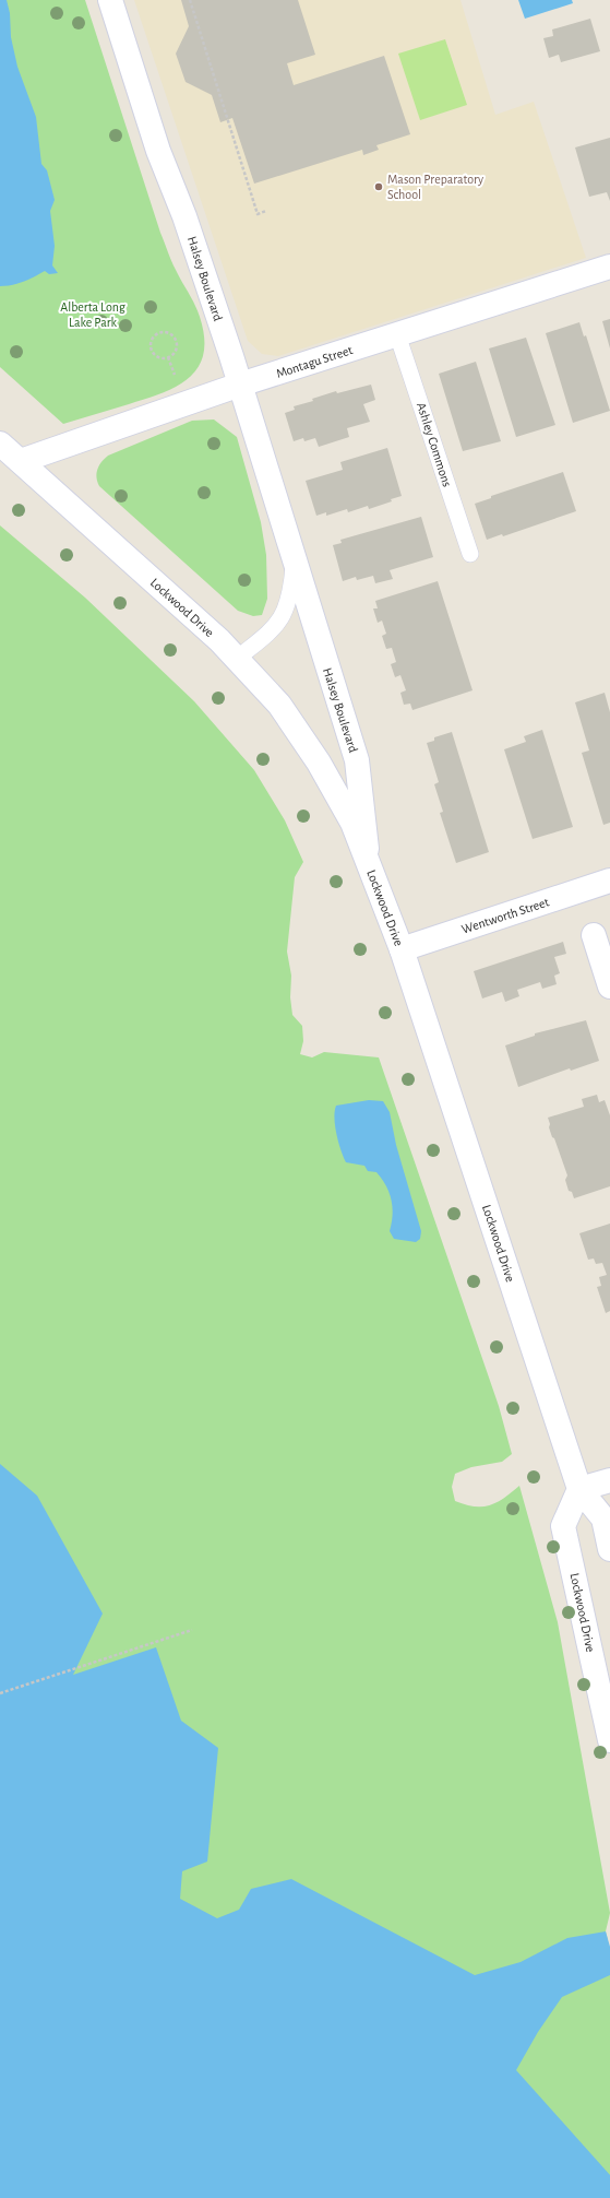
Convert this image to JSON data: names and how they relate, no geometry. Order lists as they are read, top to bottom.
{
  "streets": {
    "street": [
      "Halsey Boulevard",
      "Montagu Street",
      "Lockwood Drive",
      "Wentworth Street"
    ],
    "lane": ["Ashley Commons"]
  },
  "crossings": [
    ["Halsey Boulevard", "Montagu Street"],
    ["Halsey Boulevard", "Lockwood Drive"],
    ["Montagu Street", "Ashley Commons"],
    ["Montagu Street", "Lockwood Drive"],
    ["Lockwood Drive", "Wentworth Street"]
  ],
  "parks": ["Alberta Long Lake Park"],
  "places": ["Mason Preparatory School"]
}
